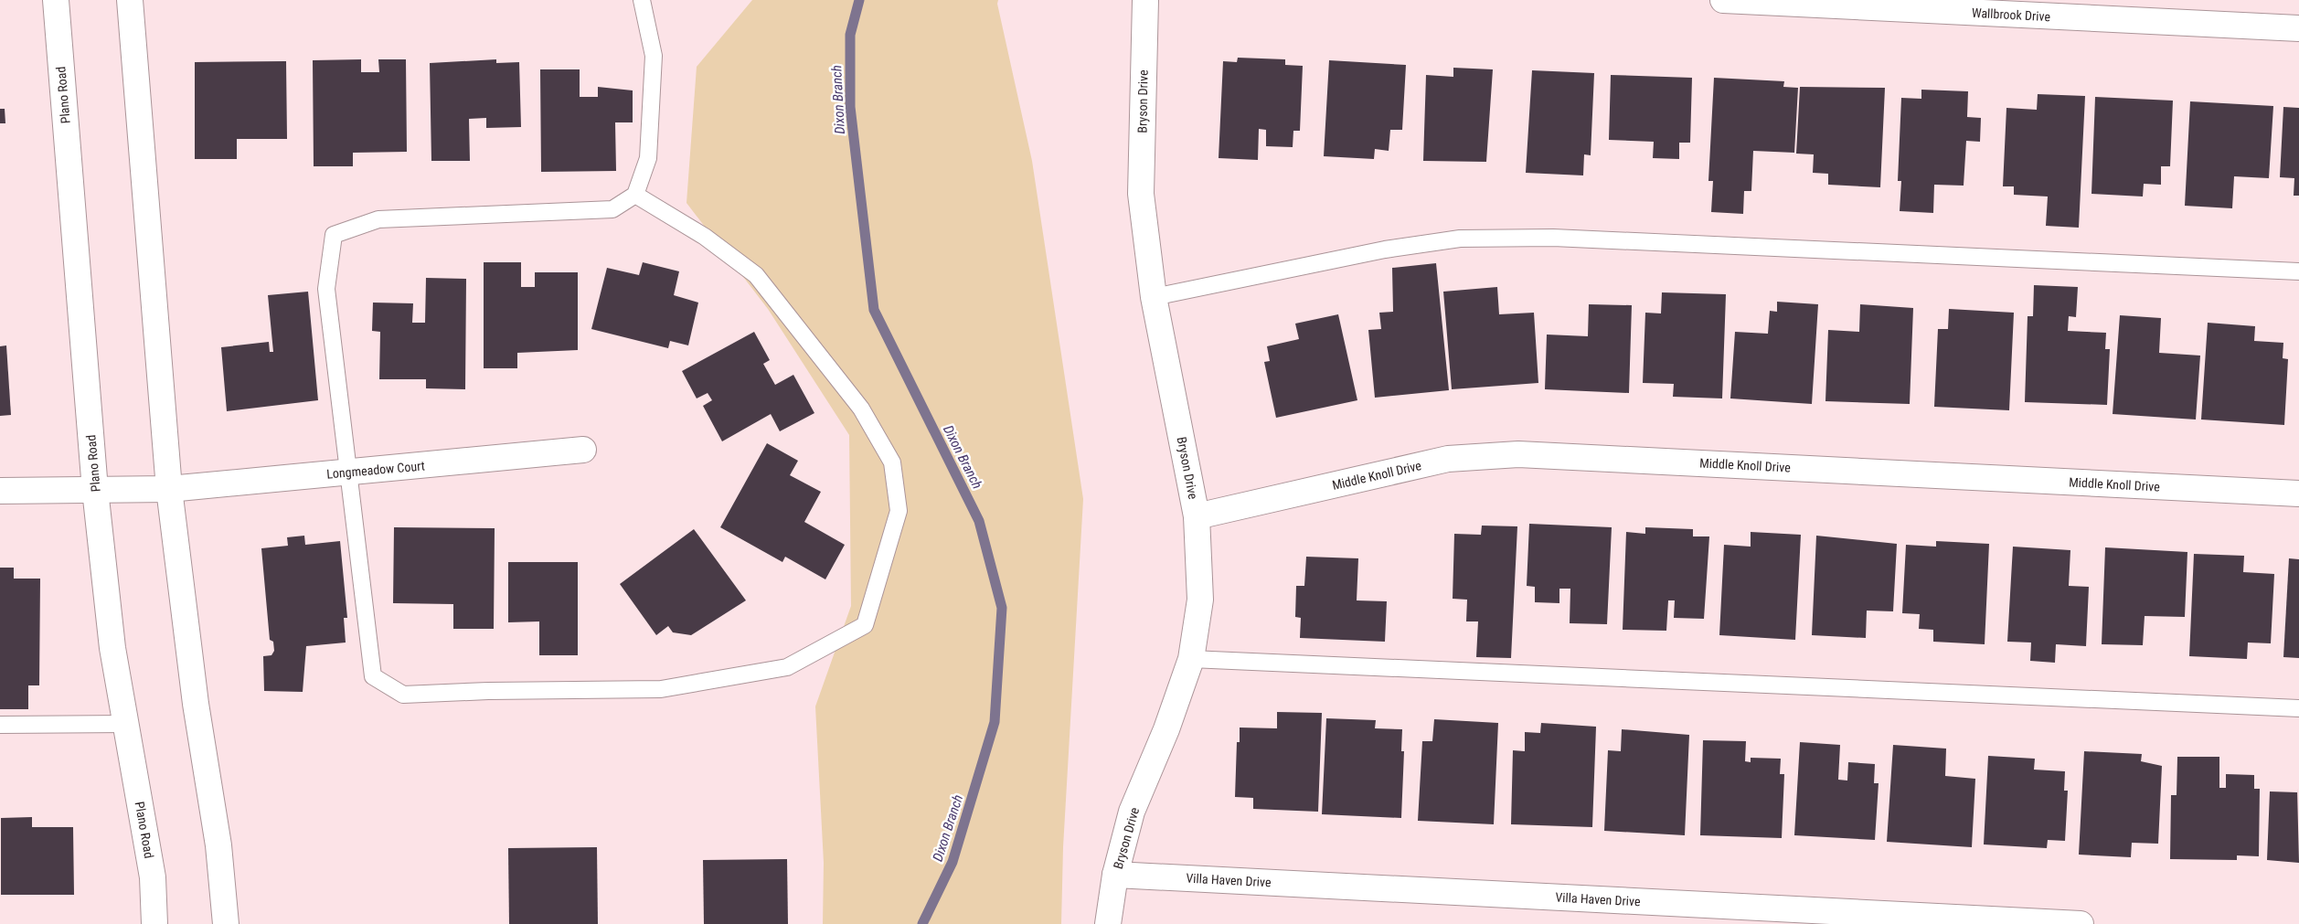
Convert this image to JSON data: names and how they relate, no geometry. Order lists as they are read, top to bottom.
{
  "streets": {
    "street": [
      "Wallbrook Drive",
      "Plano Road",
      "Bryson Drive",
      "Middle Knoll Drive",
      "Longmeadow Court",
      "Villa Haven Drive"
    ]
  },
  "crossings": [
    ["Plano Road", "Longmeadow Court"],
    ["Bryson Drive", "Middle Knoll Drive"],
    ["Bryson Drive", "Villa Haven Drive"]
  ],
  "water": ["Dixon Branch"]
}
